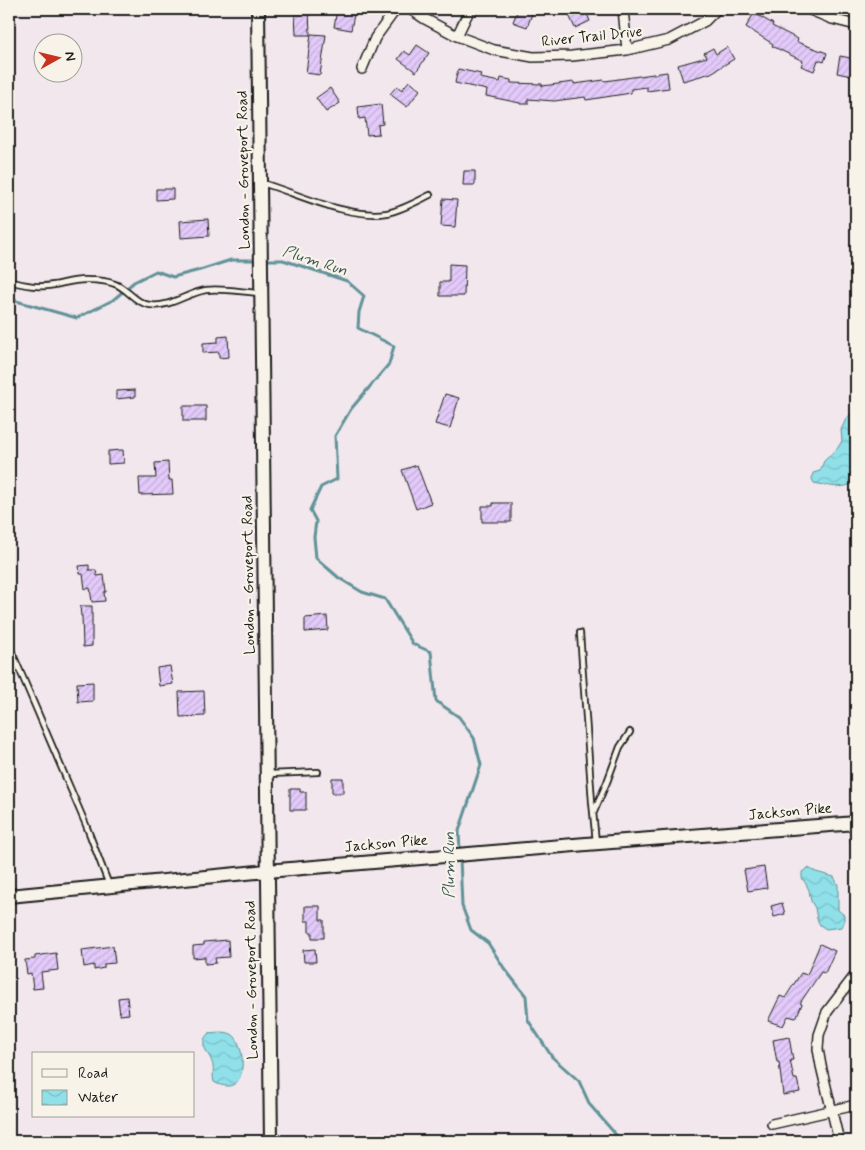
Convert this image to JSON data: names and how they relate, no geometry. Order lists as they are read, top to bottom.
{
  "streets": {
    "main road": ["London - Groveport Road", "Jackson Pike"],
    "street": ["River Trail Drive"]
  },
  "crossings": [
    ["London - Groveport Road", "Jackson Pike"]
  ],
  "water": ["Plum Run"],
  "legend": ["Road", "Water"],
  "north": "right"
}
